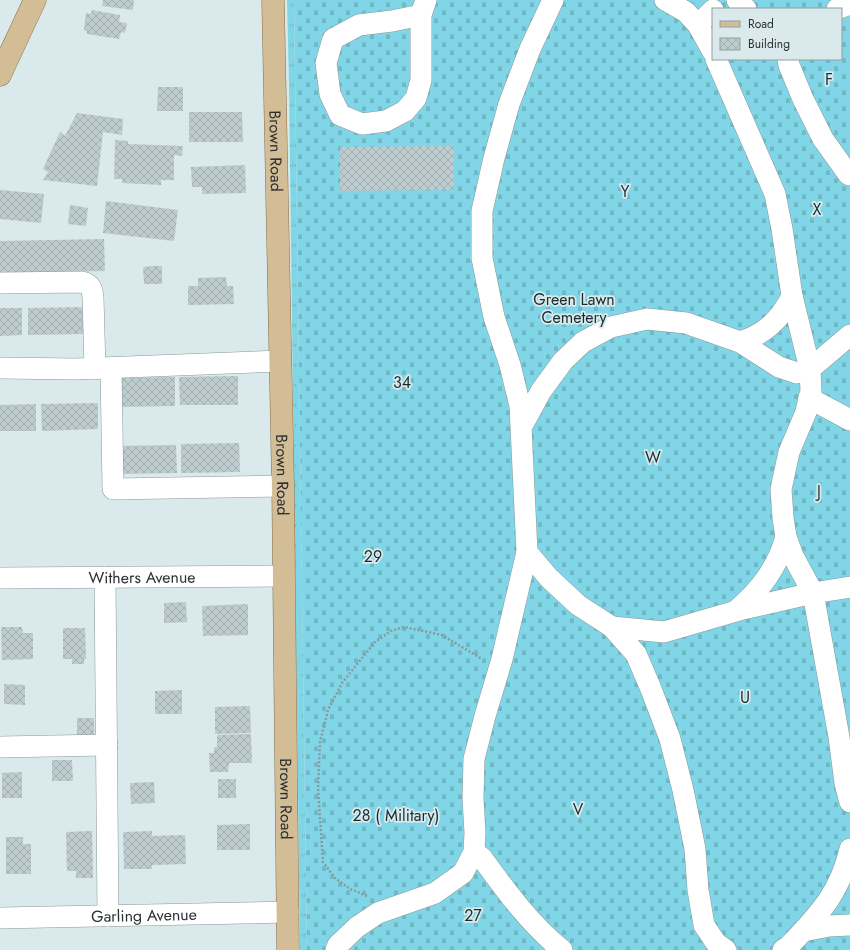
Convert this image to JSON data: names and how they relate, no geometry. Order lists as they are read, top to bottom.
{
  "streets": {
    "main road": ["Brown Road"],
    "street": ["Withers Avenue", "Garling Avenue"]
  },
  "crossings": [
    ["Brown Road", "Withers Avenue"],
    ["Brown Road", "Garling Avenue"]
  ],
  "parks": [
    "F",
    "Y",
    "X",
    "Green Lawn Cemetery",
    "34",
    "W",
    "J",
    "29",
    "U",
    "V",
    "28 ( Military)",
    "27"
  ],
  "legend": ["Road", "Building"]
}
